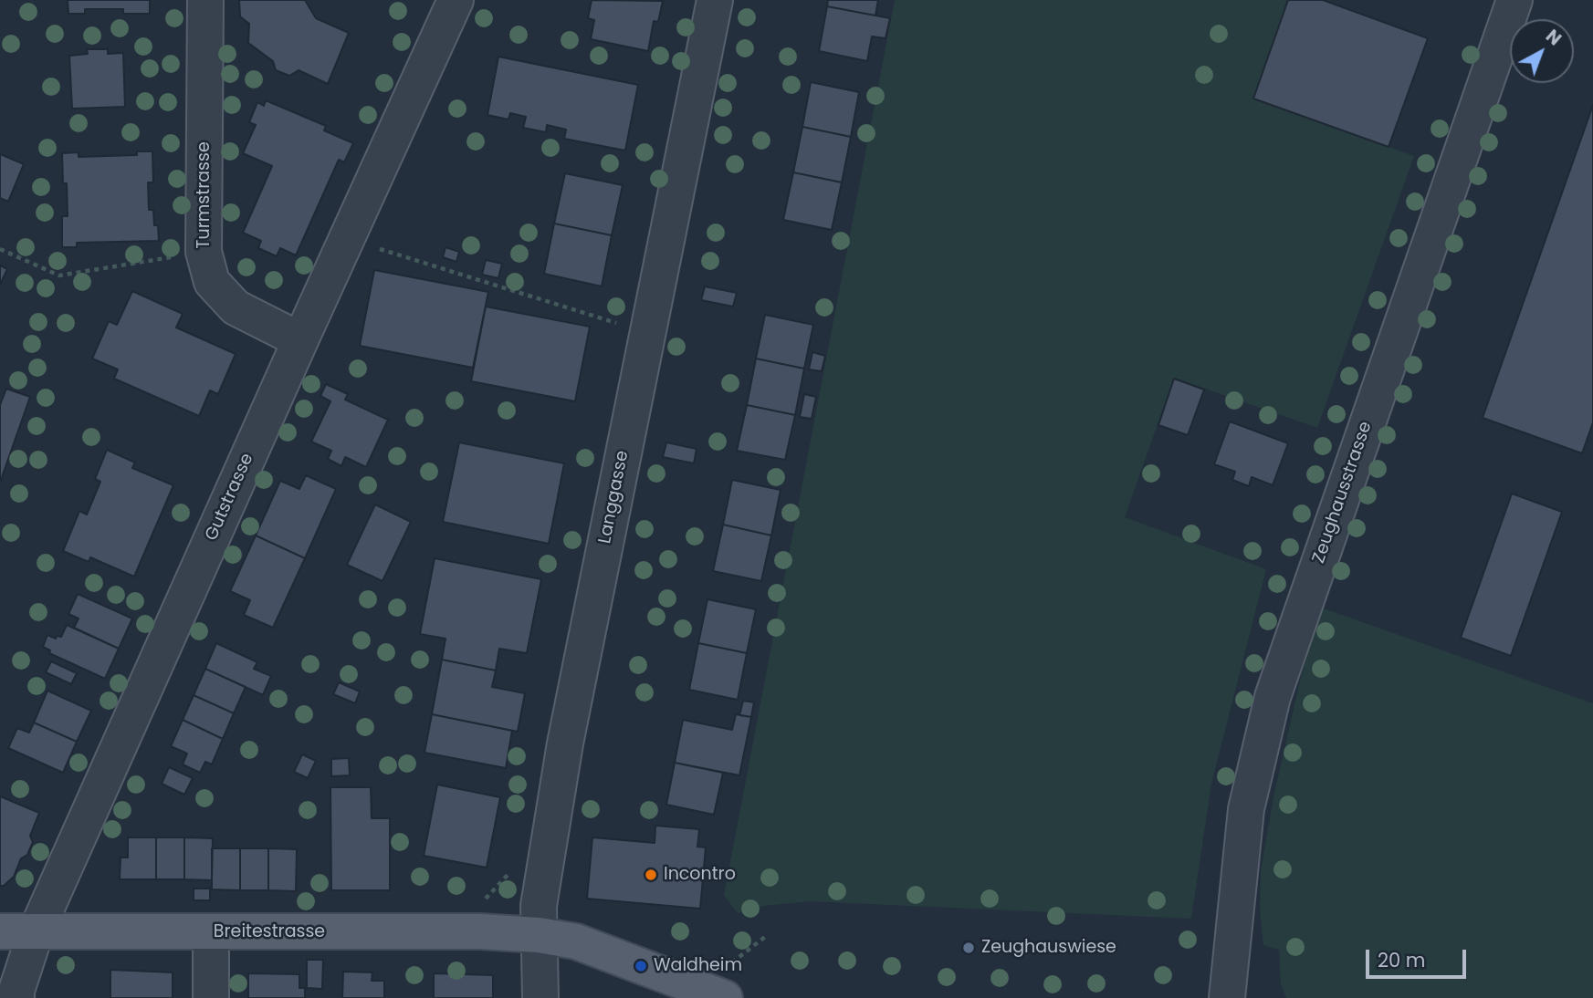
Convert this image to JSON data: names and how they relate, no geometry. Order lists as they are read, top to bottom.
{
  "streets": {
    "main road": ["Breitestrasse"],
    "street": [
      "Turmstrasse",
      "Zeughausstrasse",
      "Gutstrasse",
      "Langgasse"
    ]
  },
  "crossings": [
    ["Turmstrasse", "Gutstrasse"],
    ["Gutstrasse", "Breitestrasse"],
    ["Langgasse", "Breitestrasse"]
  ],
  "places": ["Incontro", "Zeughauswiese", "Waldheim"],
  "scale_bar": "20 m",
  "north": "top right"
}
